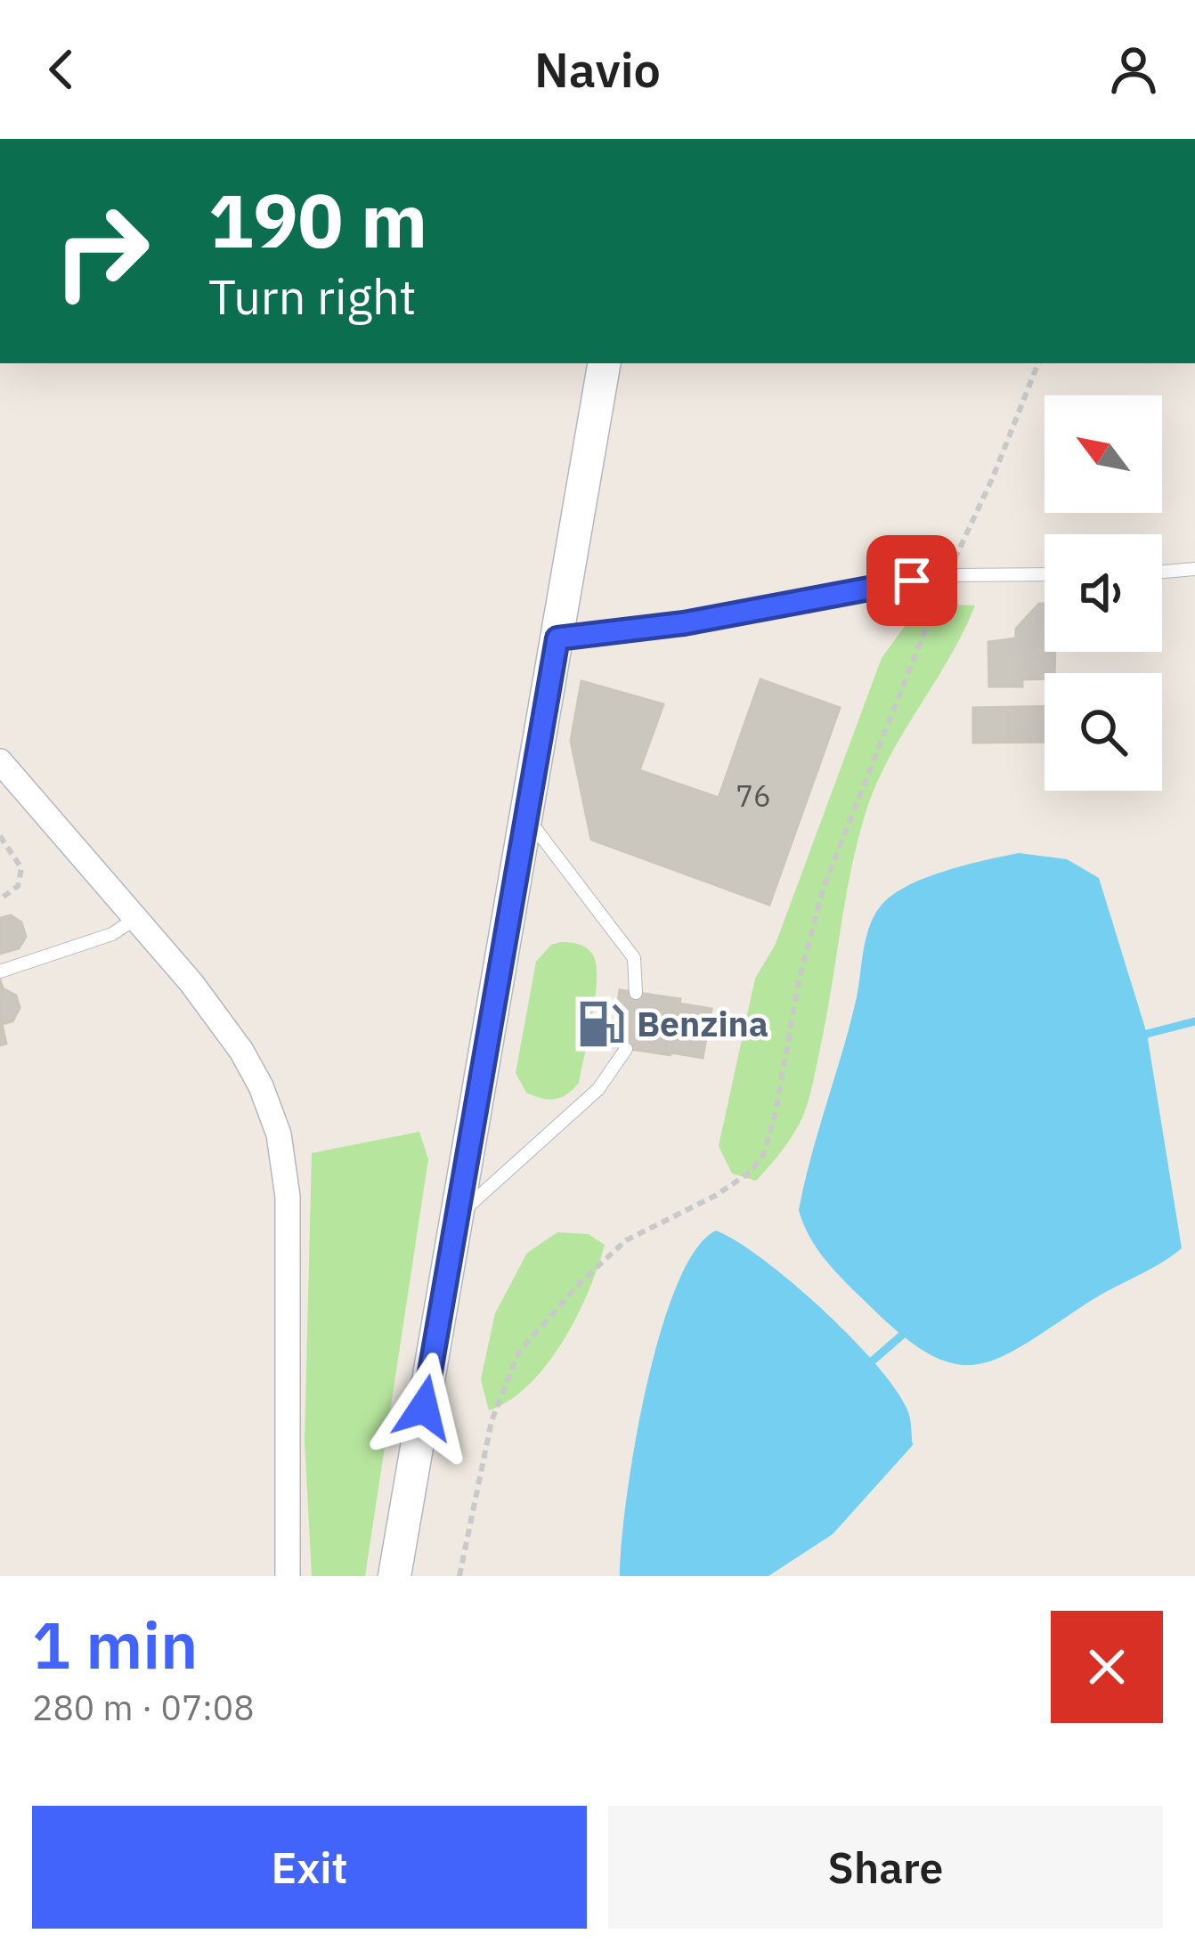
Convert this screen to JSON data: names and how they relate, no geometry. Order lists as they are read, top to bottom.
{
  "places": {
    "fuel station": ["Benzina"]
  },
  "house_numbers": ["76"],
  "north": "top left",
  "page": {
    "header": "Navio",
    "turn": ["190 m", "Turn right"],
    "heading": ["1 min", "280 m · 07:08"],
    "buttons": ["Exit", "Share"]
  }
}
